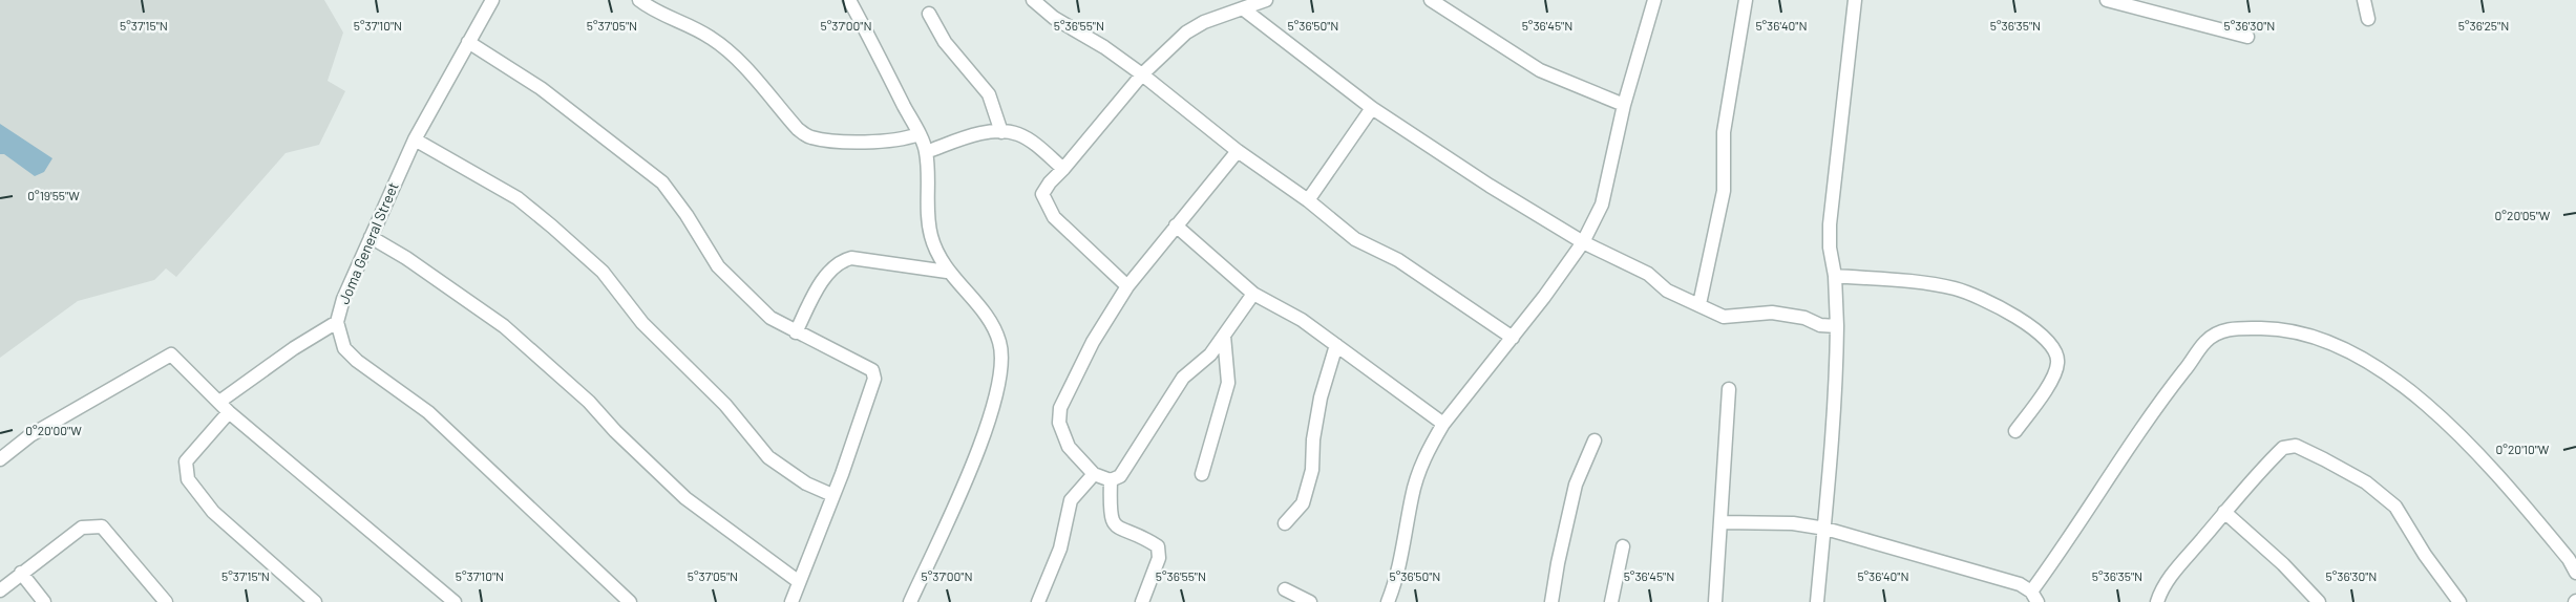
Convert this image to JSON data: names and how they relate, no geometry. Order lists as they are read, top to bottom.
{
  "streets": {
    "street": ["Joma General Street"]
  },
  "coordinates": [
    "5°37'05\"N",
    "5°36'50\"N",
    "5°36'25\"N",
    "5°37'15\"N",
    "5°37'10\"N",
    "5°37'00\"N",
    "5°36'55\"N",
    "5°36'45\"N",
    "5°36'40\"N",
    "5°36'35\"N",
    "5°36'30\"N",
    "0°19'55\"W",
    "0°20'05\"W",
    "0°20'00\"W",
    "0°20'10\"W"
  ]
}
